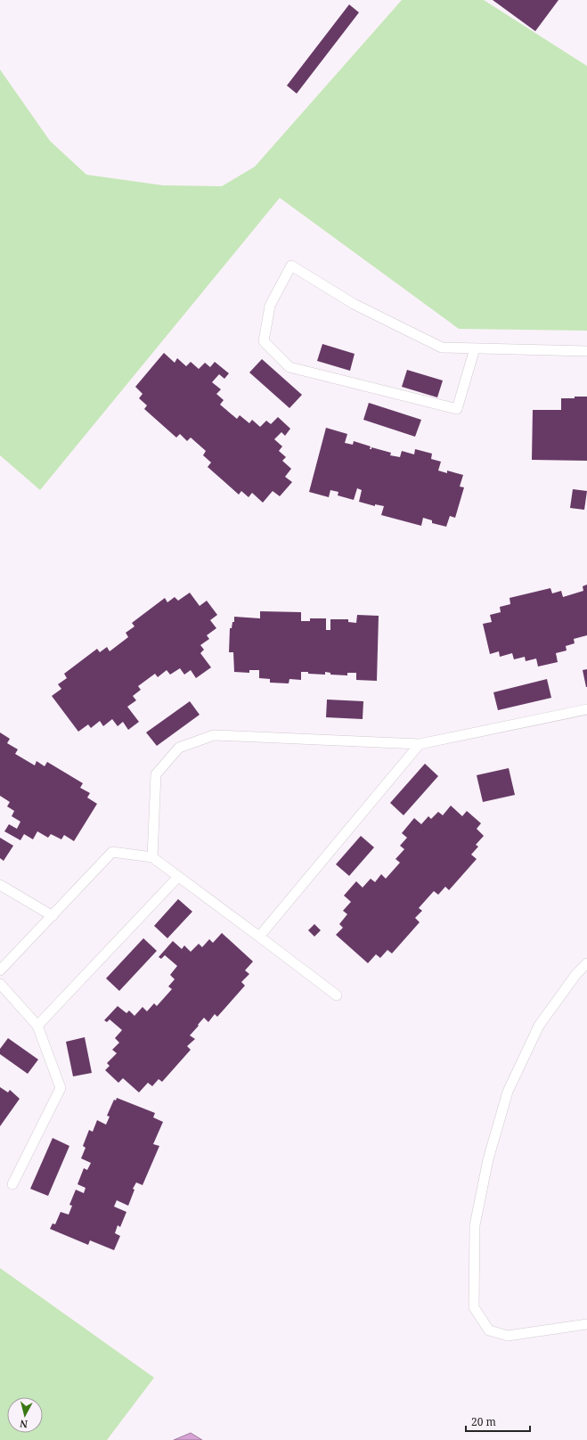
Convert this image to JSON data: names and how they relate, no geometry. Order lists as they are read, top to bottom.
{
  "scale_bar": "20 m",
  "north": "bottom"
}
